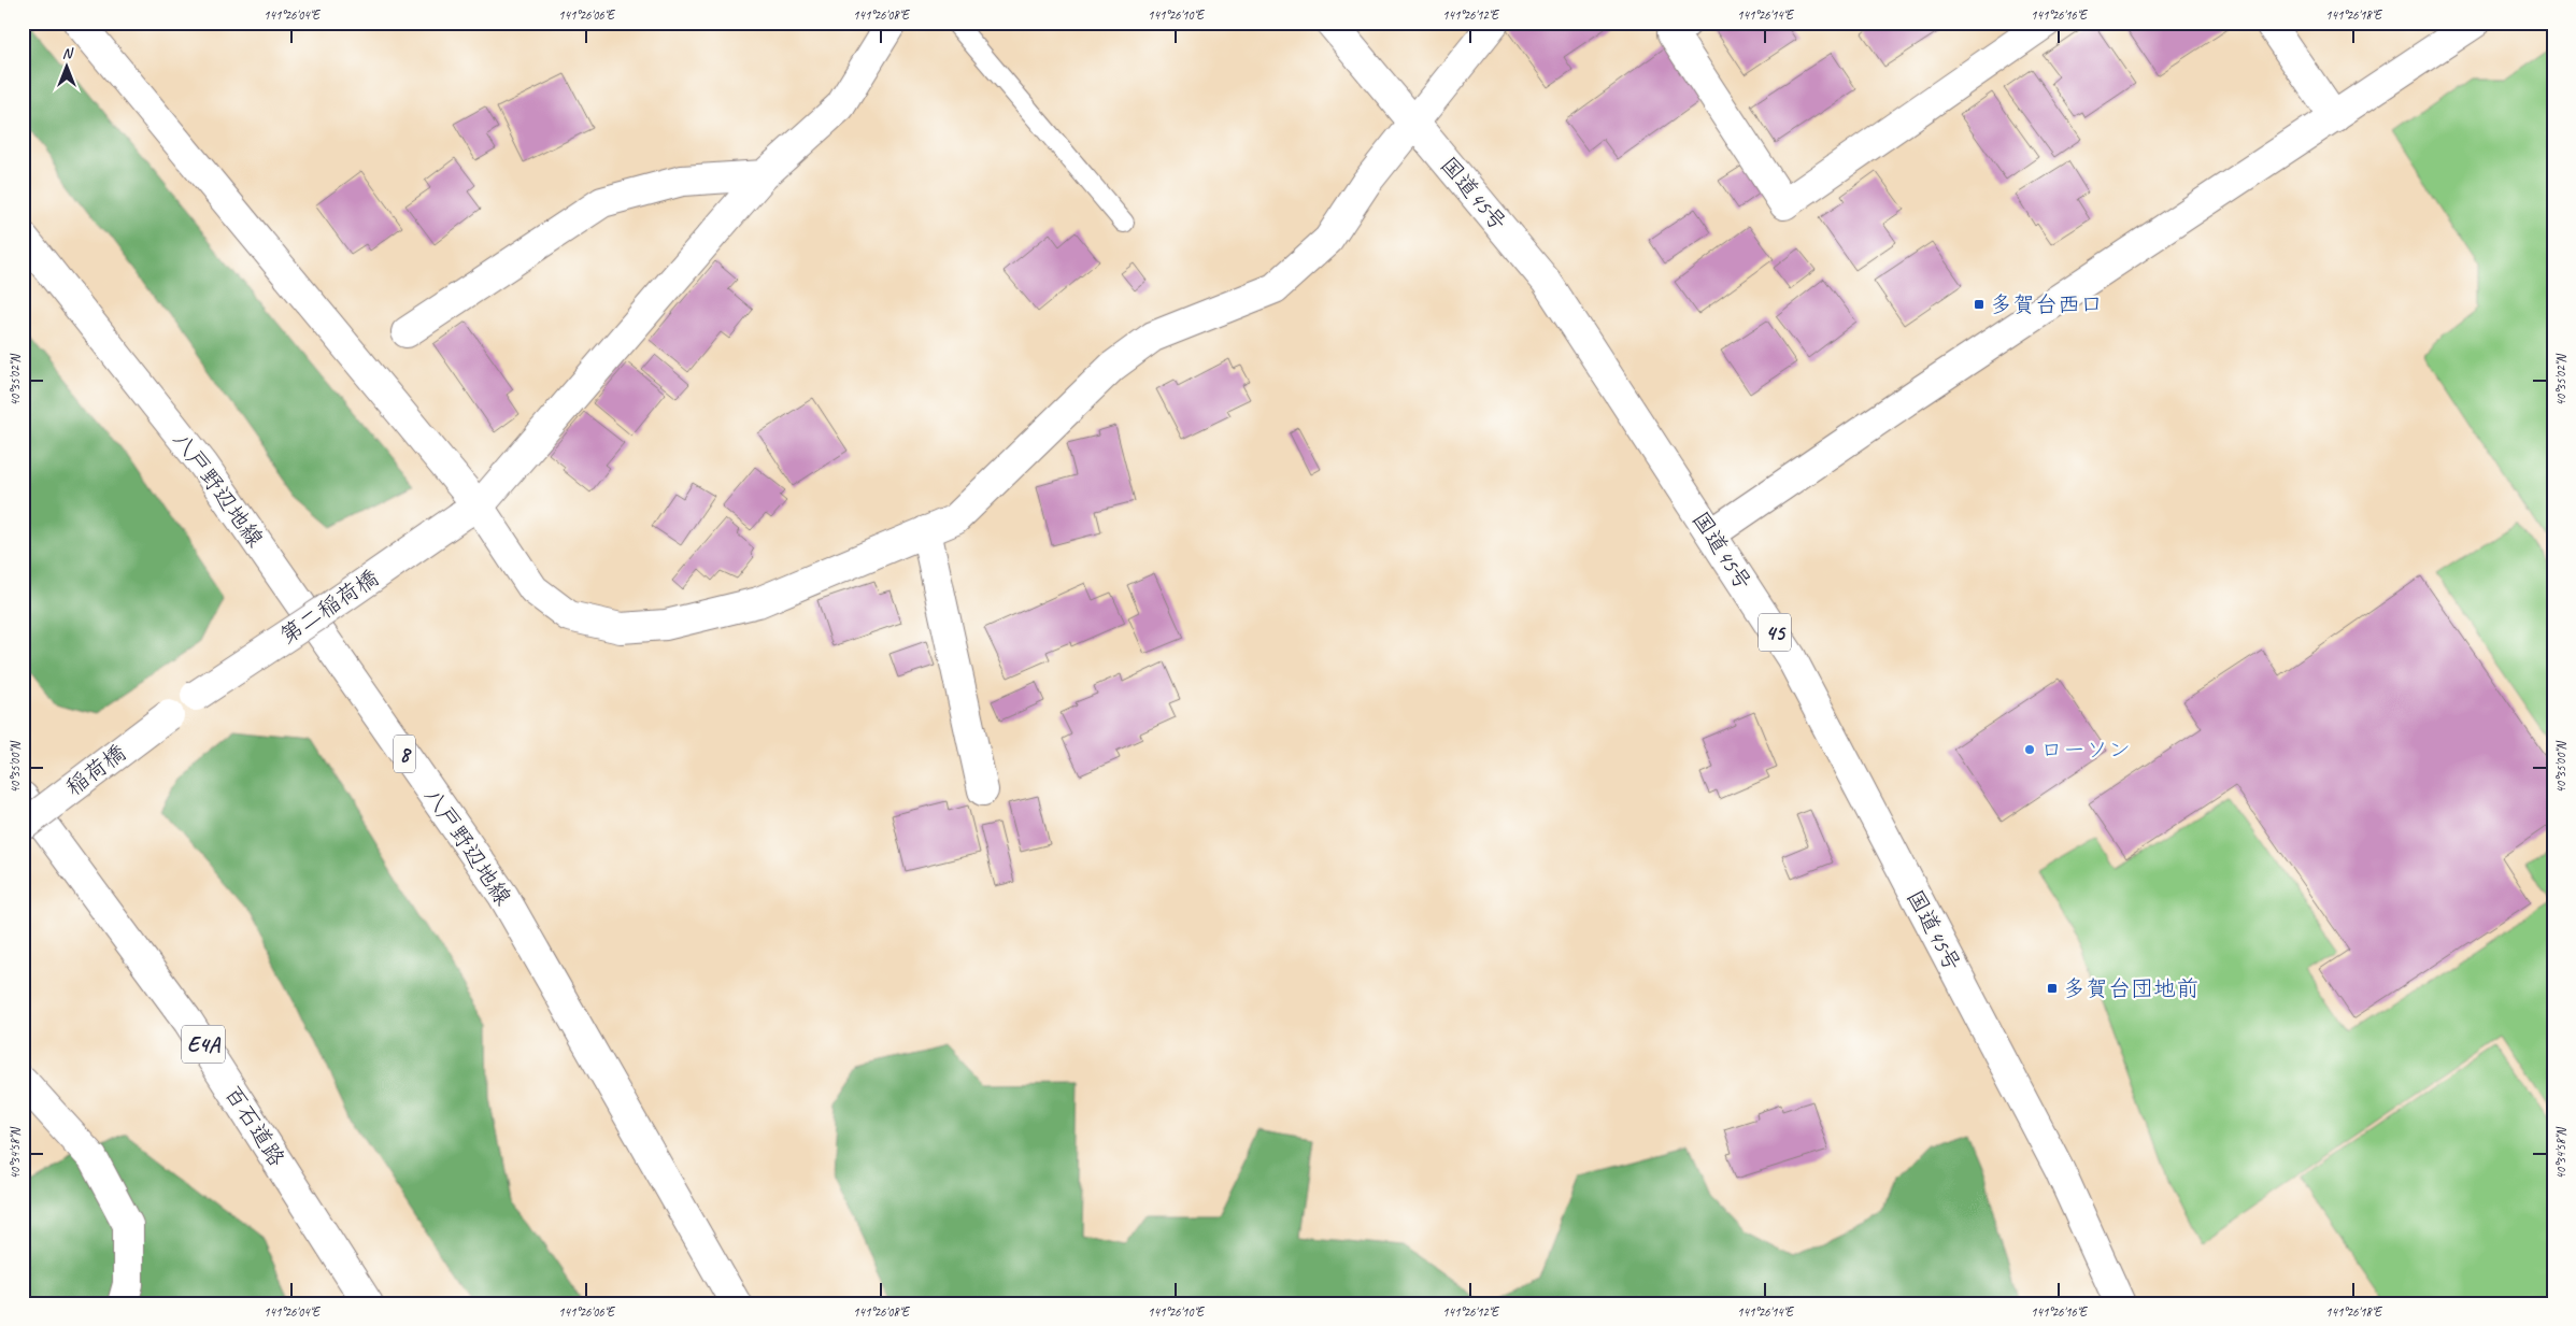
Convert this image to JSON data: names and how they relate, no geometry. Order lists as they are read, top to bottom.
{
  "streets": {
    "main road": [
      "国道45号",
      "八戸野辺地線",
      "第二稲荷橋",
      "45",
      "8",
      "稲荷橋",
      "E4A",
      "百石道路"
    ]
  },
  "crossings": [
    ["第二稲荷橋", "稲荷橋"]
  ],
  "places": {
    "transit": ["多賀台西口", "多賀台団地前"],
    "other": ["ローソン"]
  },
  "north": "top",
  "coordinates": [
    "141°26'04\"E",
    "141°26'06\"E",
    "141°26'08\"E",
    "141°26'10\"E",
    "141°26'12\"E",
    "141°26'14\"E",
    "141°26'16\"E",
    "141°26'18\"E",
    "40°35'02\"N",
    "40°35'00\"N",
    "40°34'58\"N"
  ]
}
